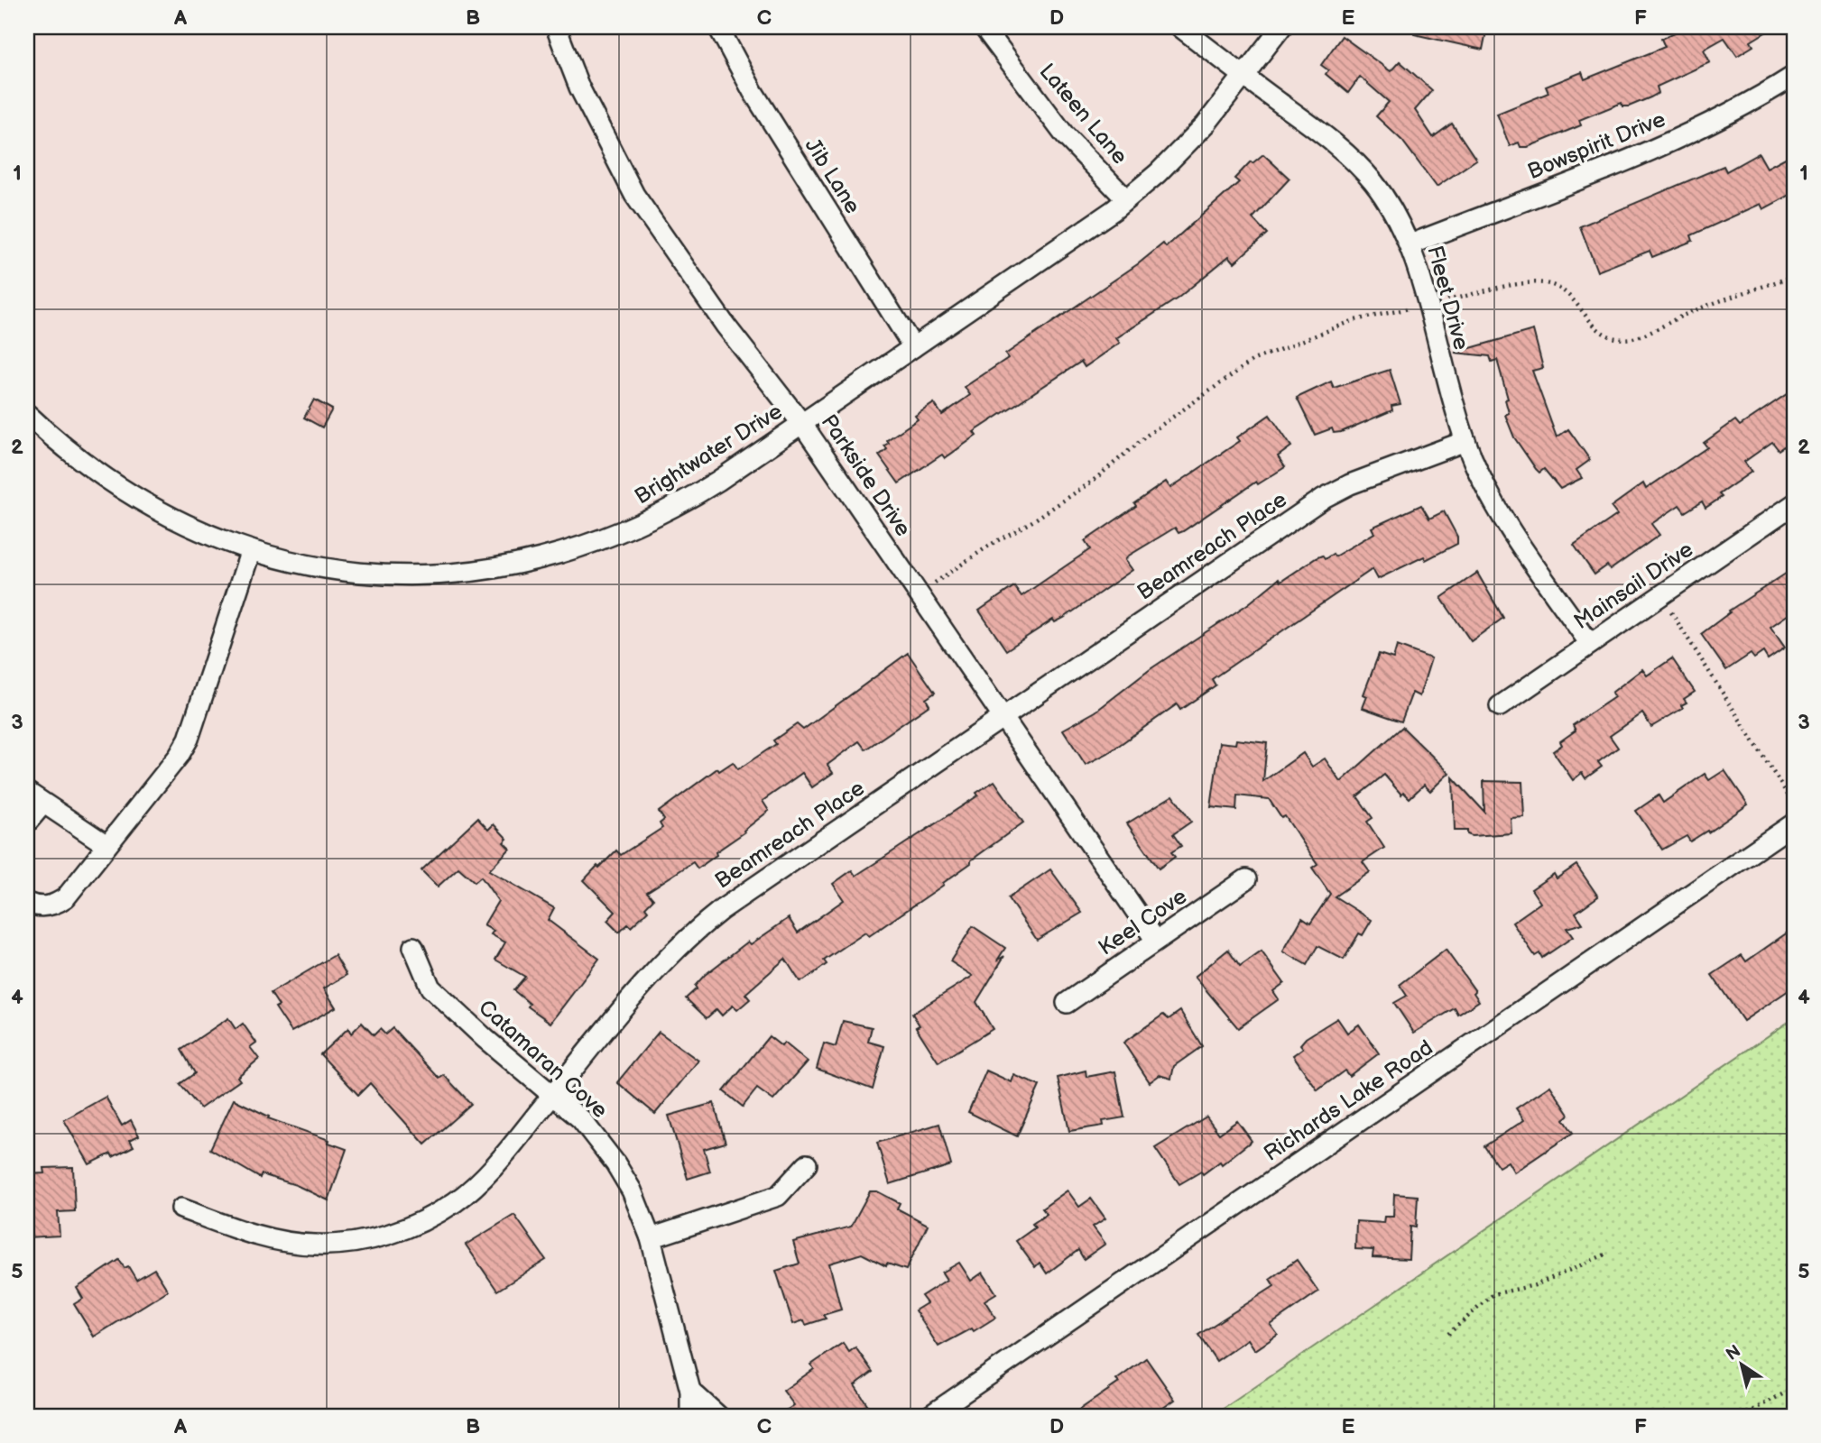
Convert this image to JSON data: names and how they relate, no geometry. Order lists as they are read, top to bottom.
{
  "streets": {
    "street": [
      "Lateen Lane",
      "Bowspirit Drive",
      "Jib Lane",
      "Fleet Drive",
      "Brightwater Drive",
      "Parkside Drive",
      "Beamreach Place",
      "Mainsail Drive",
      "Keel Cove",
      "Catamaran Cove",
      "Richards Lake Road"
    ]
  },
  "crossings": [
    ["Lateen Lane", "Brightwater Drive"],
    ["Bowspirit Drive", "Fleet Drive"],
    ["Jib Lane", "Brightwater Drive"],
    ["Fleet Drive", "Brightwater Drive"],
    ["Fleet Drive", "Beamreach Place"],
    ["Fleet Drive", "Mainsail Drive"],
    ["Brightwater Drive", "Parkside Drive"],
    ["Parkside Drive", "Beamreach Place"],
    ["Parkside Drive", "Keel Cove"],
    ["Beamreach Place", "Catamaran Cove"]
  ],
  "north": "top left",
  "grid": {
    "columns": [
      "A",
      "B",
      "C",
      "D",
      "E",
      "F"
    ],
    "rows": [
      "1",
      "2",
      "3",
      "4",
      "5"
    ]
  }
}
